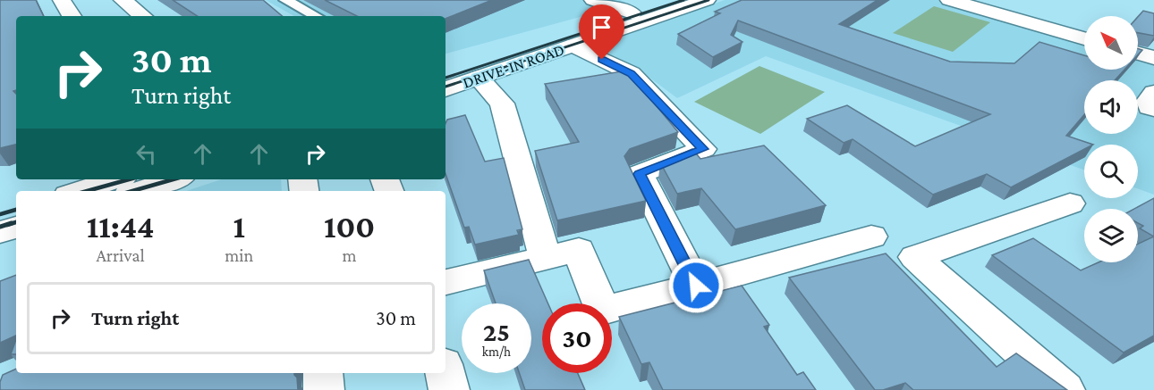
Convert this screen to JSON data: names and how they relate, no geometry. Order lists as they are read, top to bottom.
{
  "streets": {
    "street": ["DRIVE-IN ROAD"]
  },
  "north": "top left",
  "page": {
    "turn": ["30 m", "Turn right"],
    "eta": [
      "11:44",
      "Arrival",
      "1",
      "min",
      "100",
      "m"
    ],
    "list": [
      {
        "name": "Turn right",
        "value": "30 m"
      }
    ],
    "speed": "25 km/h",
    "limit": "30"
  }
}
